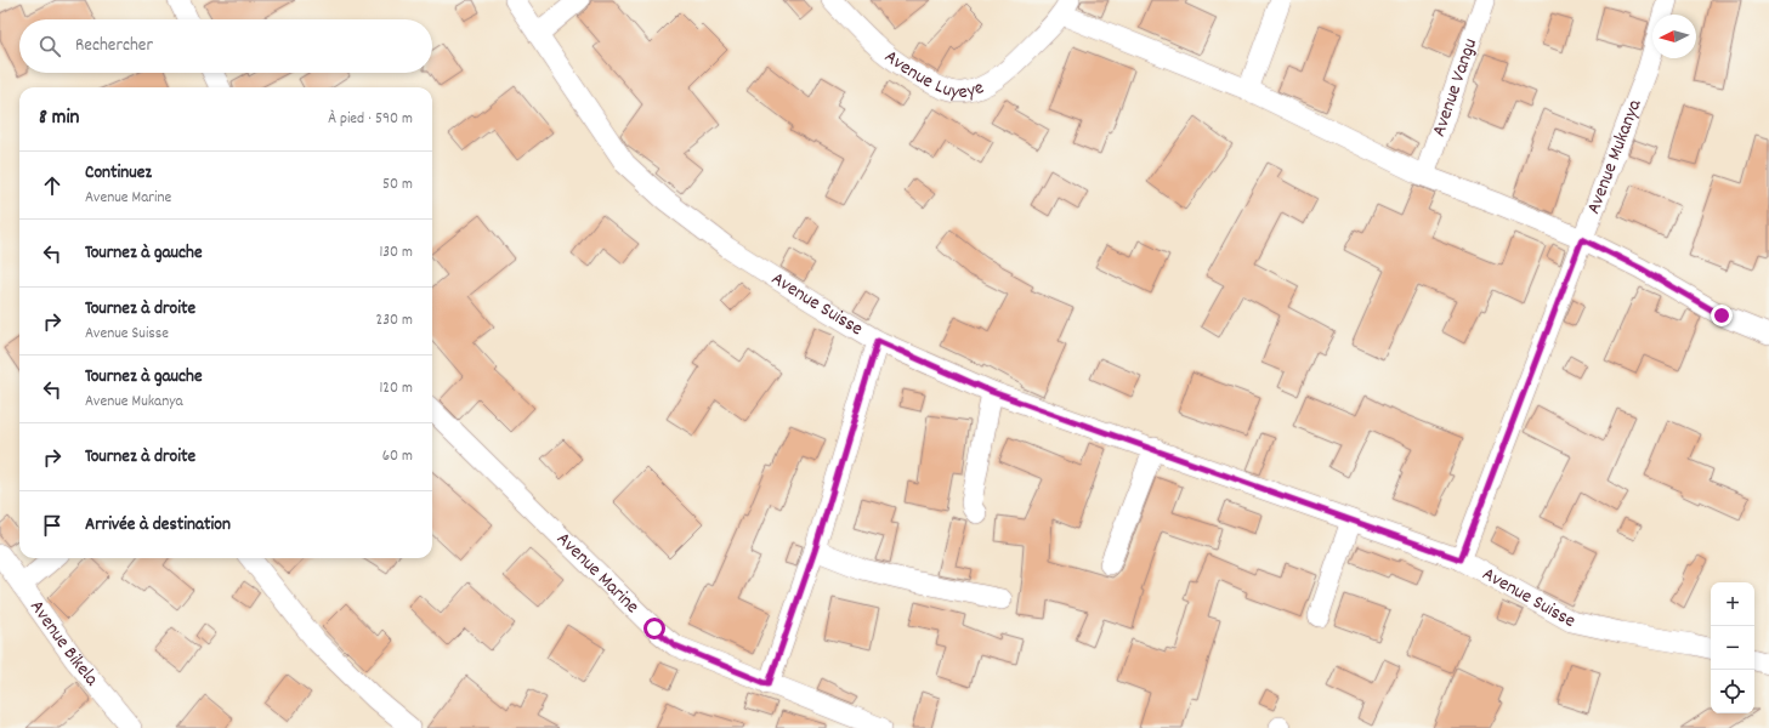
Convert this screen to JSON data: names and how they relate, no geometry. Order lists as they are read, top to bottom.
{
  "streets": {
    "street": [
      "Avenue Luyeye",
      "Avenue Vangu",
      "Avenue Mukanya",
      "Avenue Suisse",
      "Avenue Marine",
      "Avenue Bikela"
    ]
  },
  "crossings": [
    ["Avenue Mukanya", "Avenue Suisse"]
  ],
  "north": "left",
  "page": {
    "search": "Rechercher",
    "heading": ["8 min", "À pied · 590 m"],
    "list": [
      ["Continuez", "Avenue Marine", "50 m"],
      ["Tournez à gauche", "130 m"],
      ["Tournez à droite", "Avenue Suisse", "230 m"],
      ["Tournez à gauche", "Avenue Mukanya", "120 m"],
      ["Tournez à droite", "60 m"],
      "Arrivée à destination"
    ],
    "map_buttons": ["+", "−"]
  }
}
